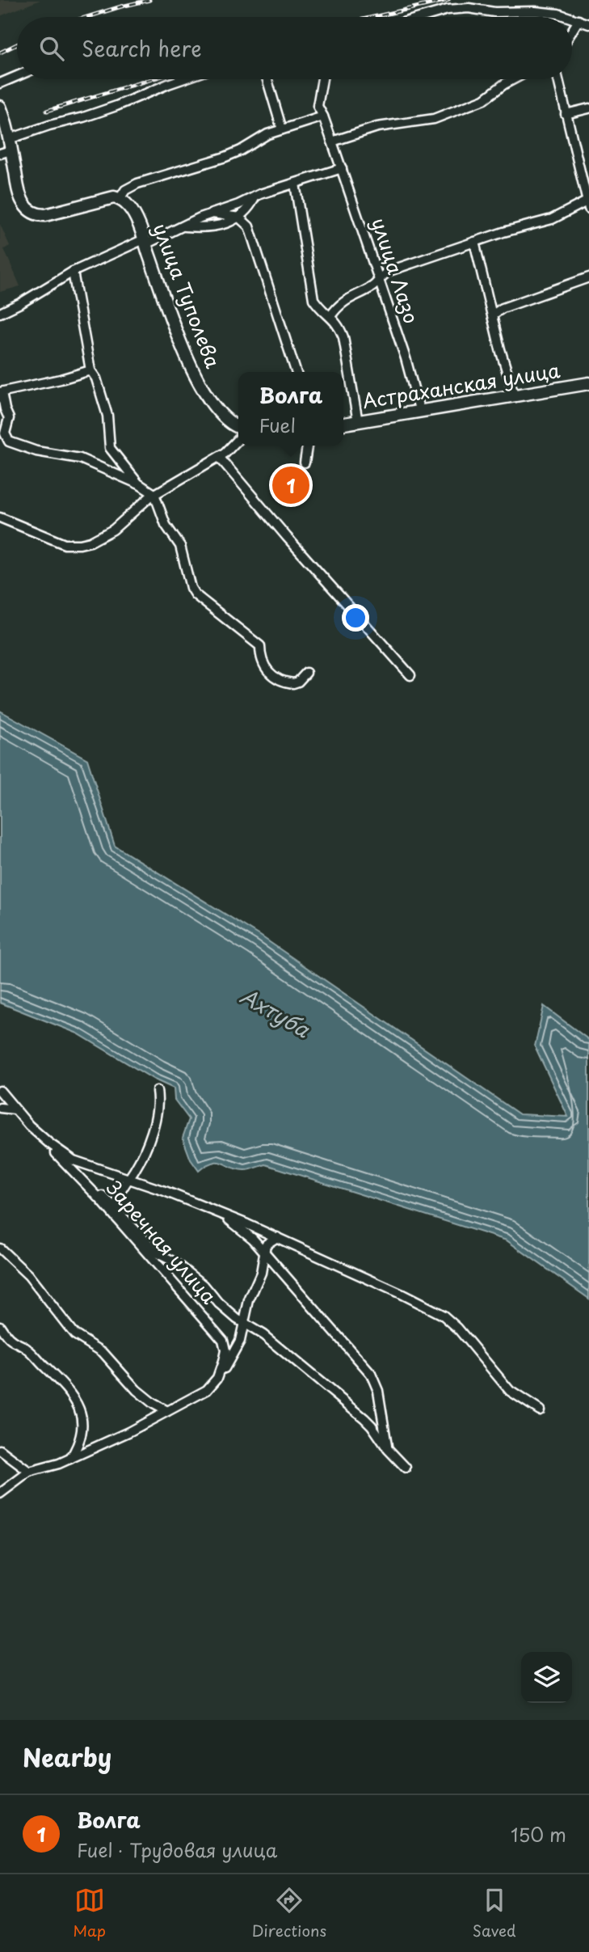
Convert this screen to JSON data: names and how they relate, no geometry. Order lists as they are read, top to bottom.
{
  "streets": {
    "main road": ["улица Туполева", "Астраханская улица"],
    "street": ["улица Лазо", "Заречная улица"]
  },
  "crossings": [
    ["улица Лазо", "Астраханская улица"]
  ],
  "water": ["Ахтуба"],
  "page": {
    "search": "Search here",
    "popup": ["Волга", "Fuel"],
    "pins": "1",
    "heading": "Nearby",
    "list": [
      {
        "mark": "1",
        "name": "Волга",
        "note": "Fuel · Трудовая улица",
        "value": "150 m"
      }
    ],
    "nav": ["Map", "Directions", "Saved"]
  }
}
